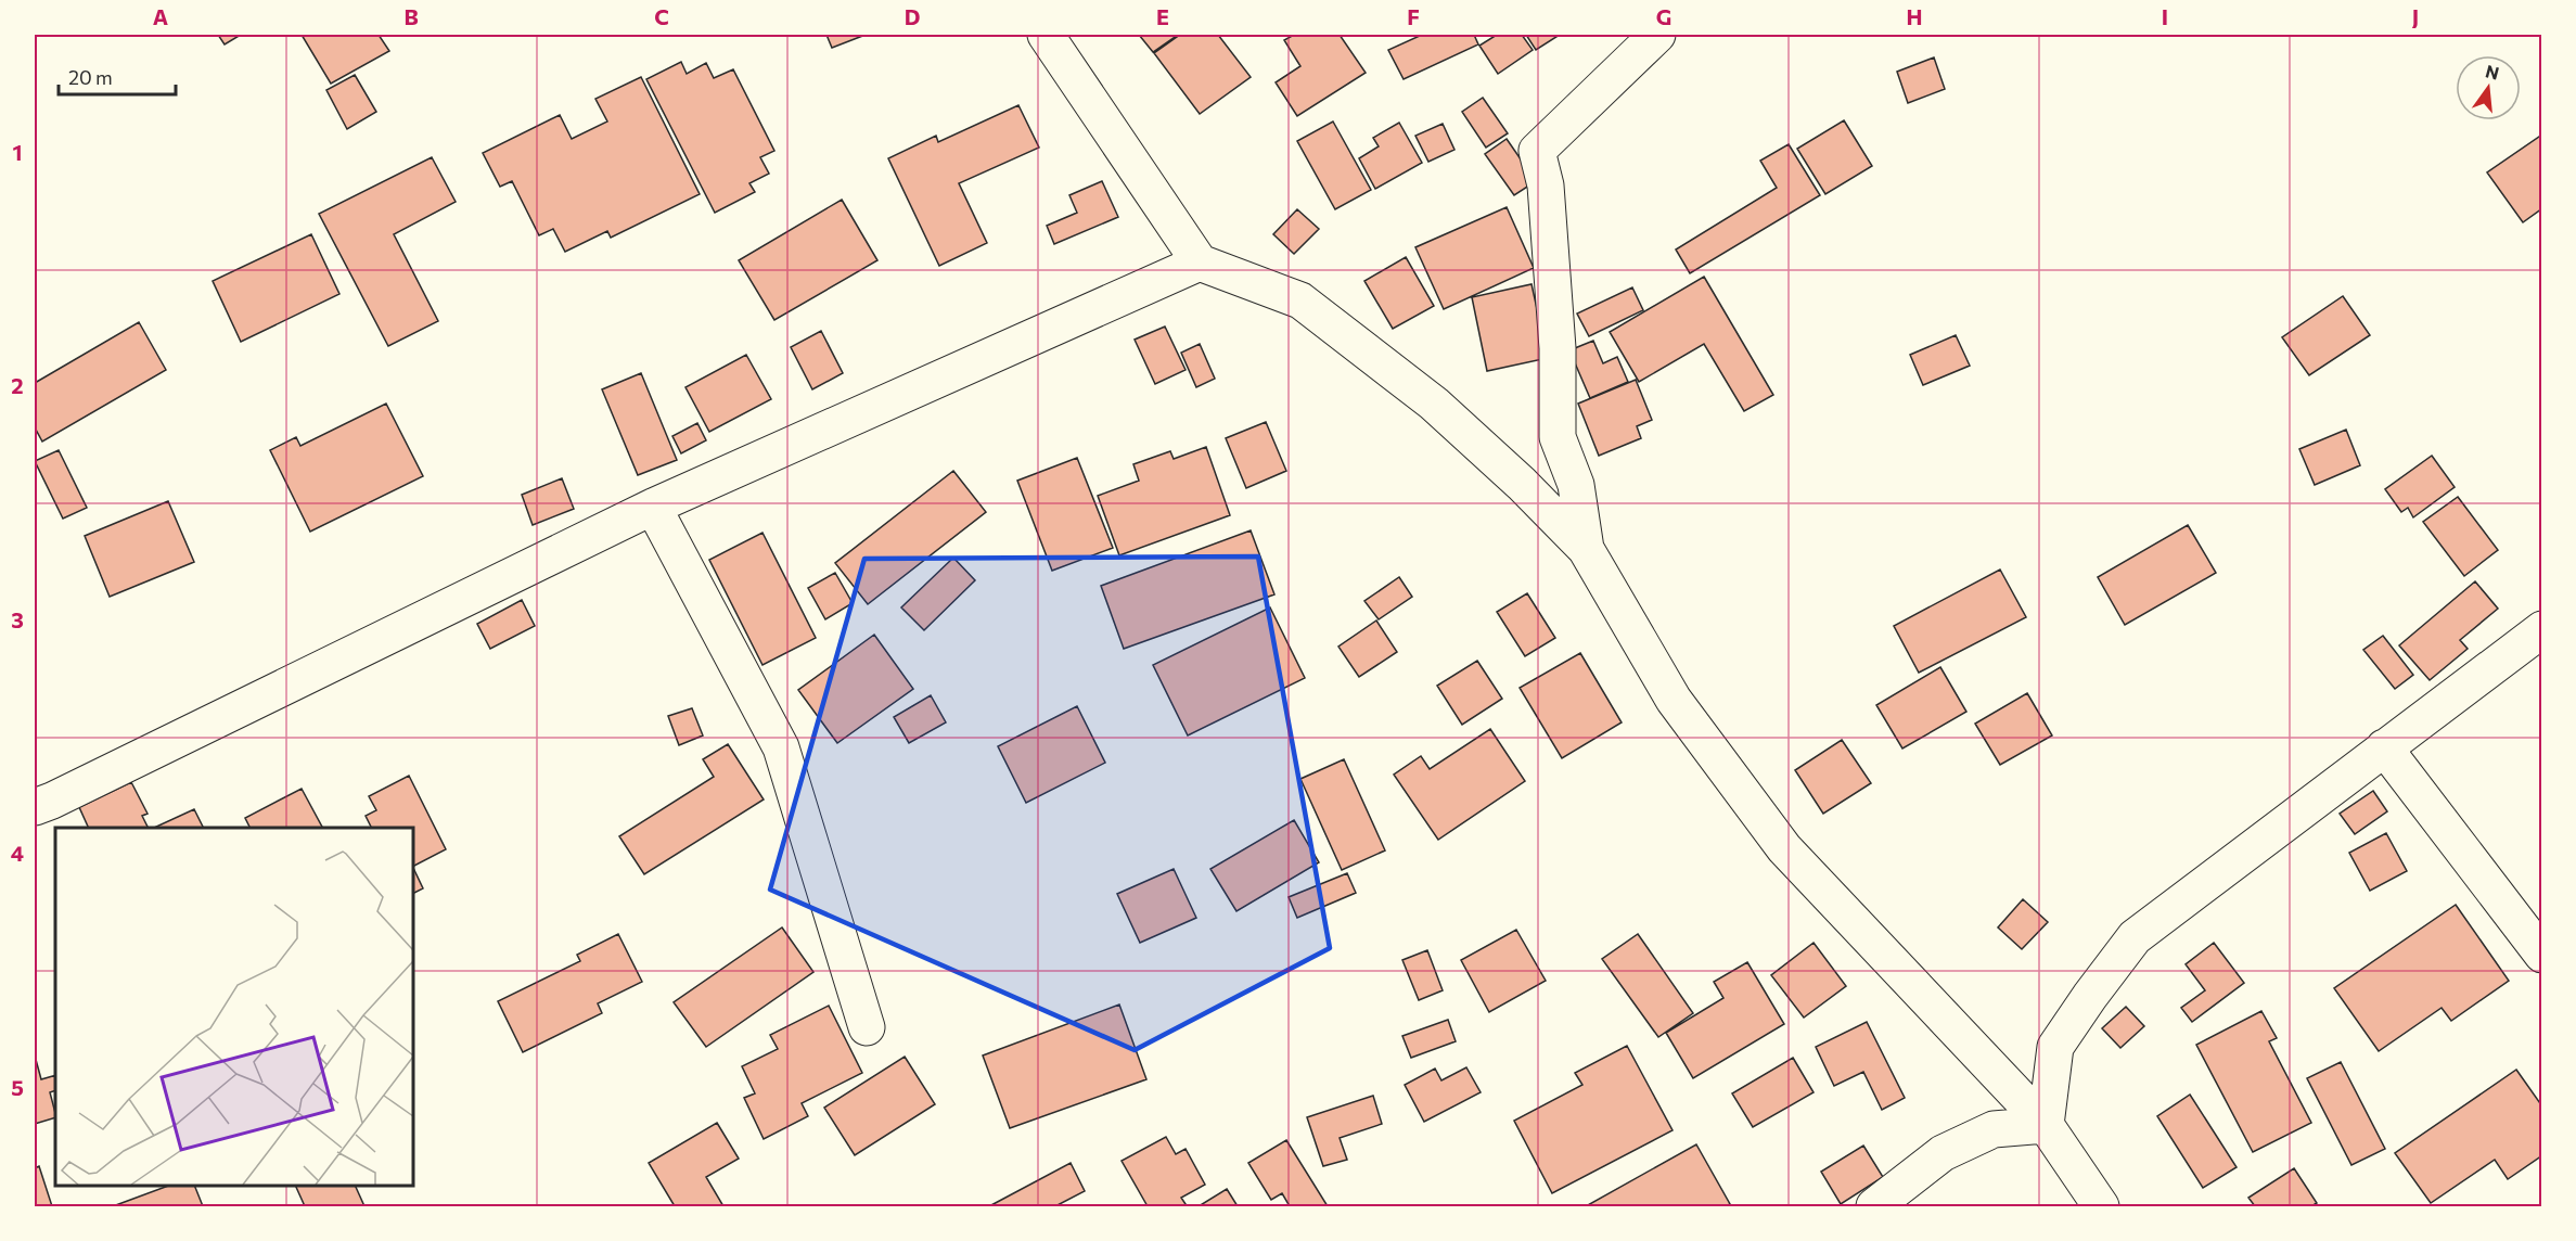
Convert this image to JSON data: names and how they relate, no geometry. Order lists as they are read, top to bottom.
{
  "scale_bar": "20 m",
  "north": "top",
  "grid": {
    "columns": [
      "A",
      "B",
      "C",
      "D",
      "E",
      "F",
      "G",
      "H",
      "I",
      "J"
    ],
    "rows": [
      "1",
      "2",
      "3",
      "4",
      "5"
    ]
  }
}
